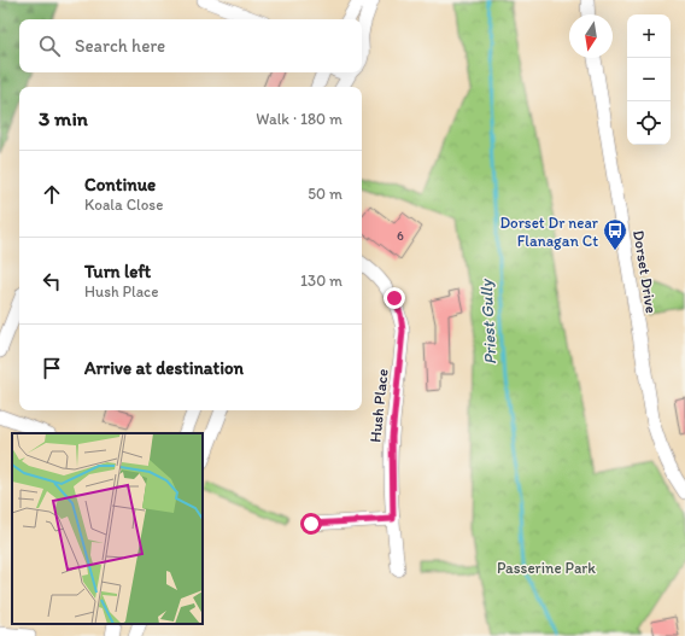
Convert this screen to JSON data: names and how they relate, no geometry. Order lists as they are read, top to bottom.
{
  "streets": {
    "street": ["Dorset Drive", "Hush Place"]
  },
  "water": ["Priest Gully"],
  "parks": ["Passerine Park"],
  "places": {
    "bus stop": ["Dorset Dr near Flanagan Ct"]
  },
  "house_numbers": ["6"],
  "north": "bottom",
  "page": {
    "map_buttons": ["+", "−"],
    "search": "Search here",
    "heading": ["3 min", "Walk · 180 m"],
    "list": [
      ["Continue", "Koala Close", "50 m"],
      ["Turn left", "Hush Place", "130 m"],
      "Arrive at destination"
    ]
  }
}
